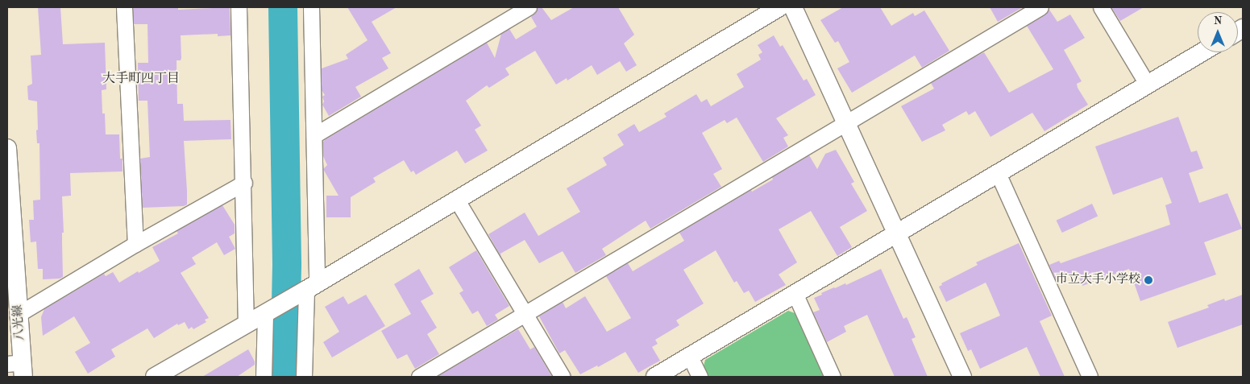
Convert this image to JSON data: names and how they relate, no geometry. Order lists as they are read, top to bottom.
{
  "streets": {
    "street": ["八光線"]
  },
  "districts": ["大手町四丁目"],
  "places": ["市立大手小学校"],
  "north": "top"
}
